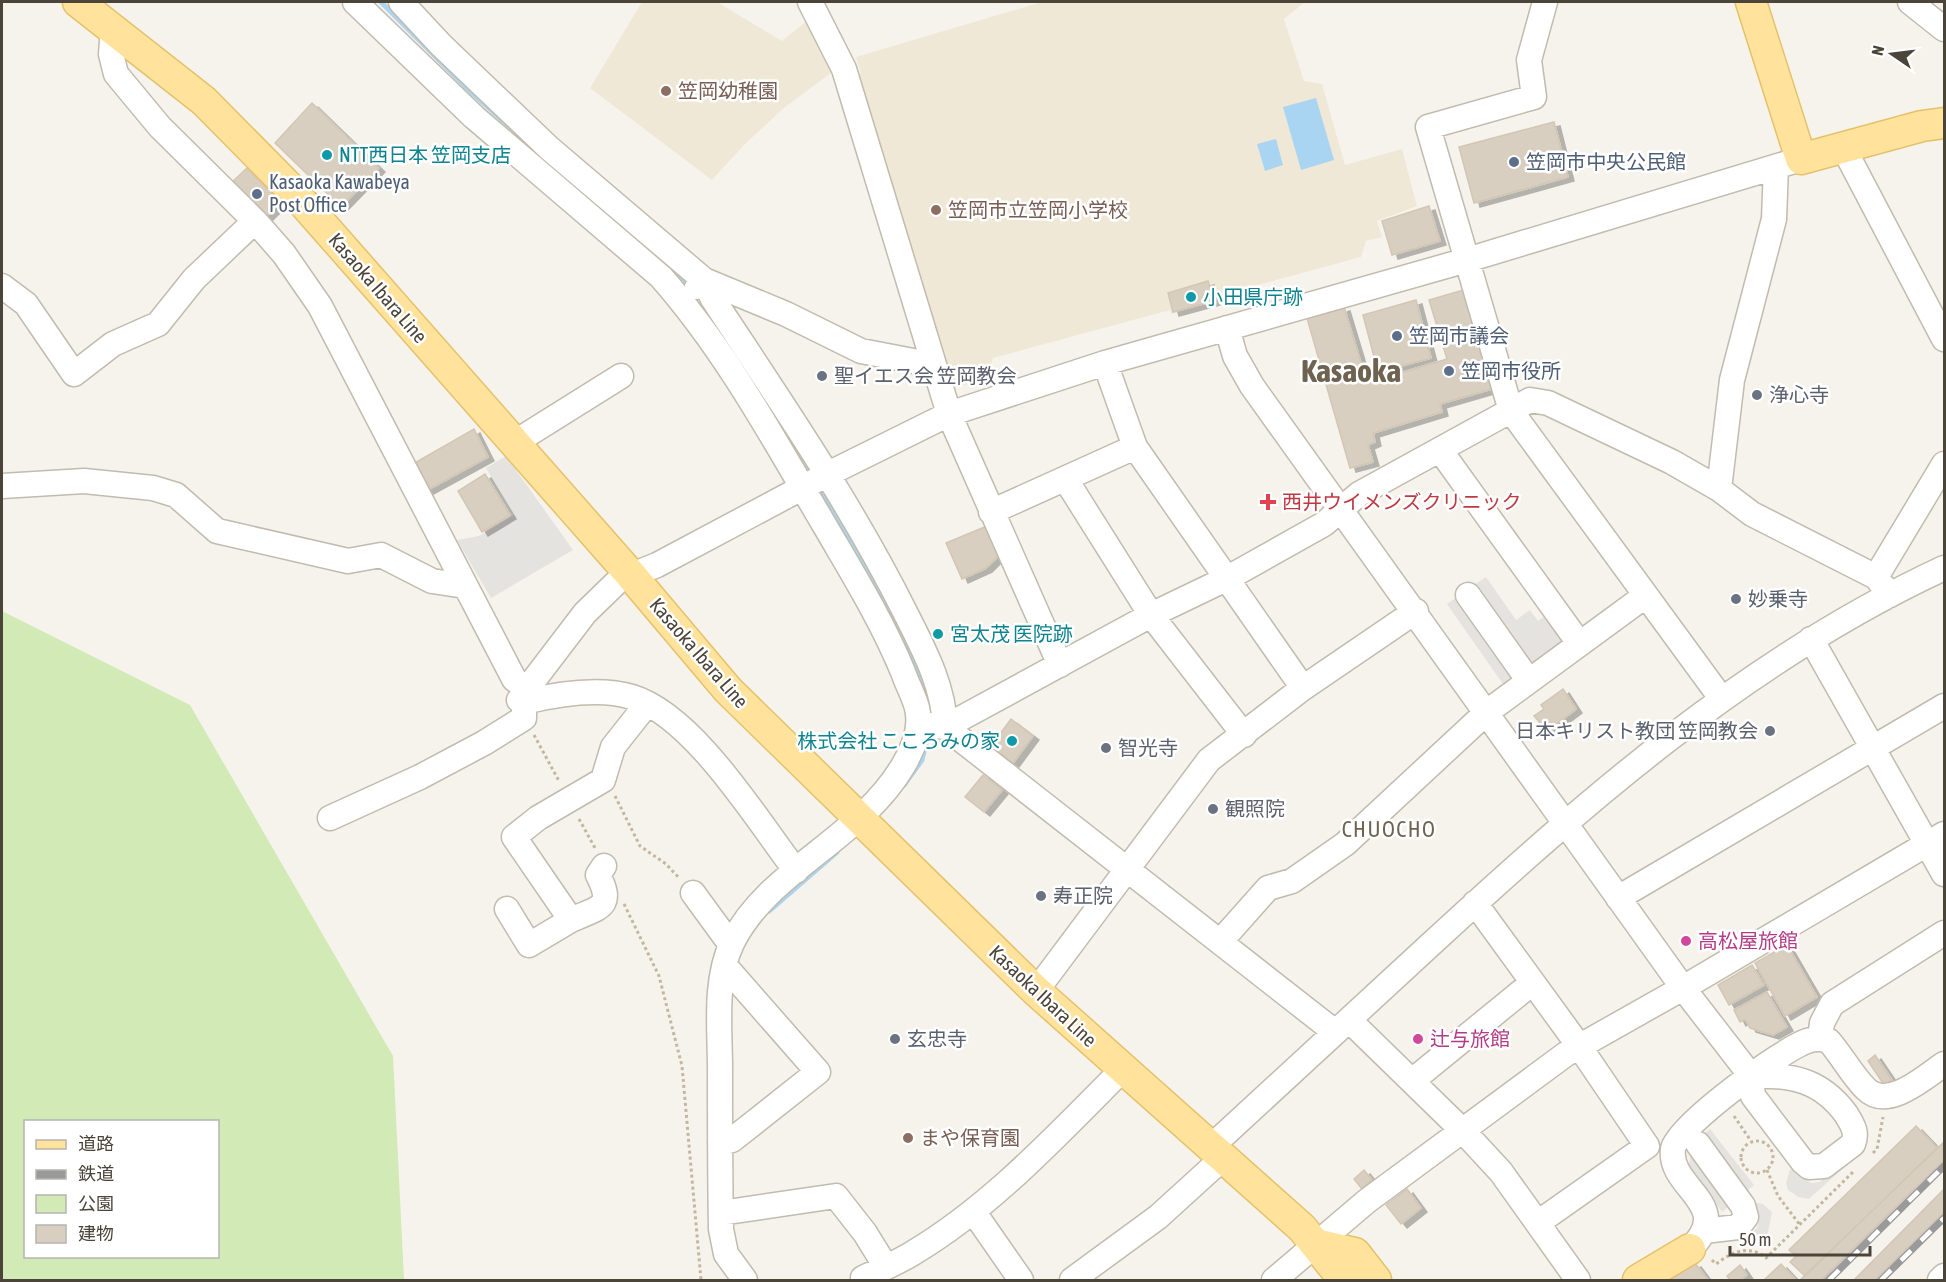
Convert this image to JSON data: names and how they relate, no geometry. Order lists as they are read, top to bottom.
{
  "streets": {
    "main road": ["Kasaoka Ibara Line"]
  },
  "districts": ["Kasaoka", "CHUOCHO"],
  "places": {
    "other": [
      "笠岡幼稚園",
      "NTT西日本 笠岡支店",
      "笠岡市中央公民館",
      "Kasaoka Kawabeya Post Office",
      "笠岡市立笠岡小学校",
      "小田県庁跡",
      "笠岡市議会",
      "笠岡市役所",
      "聖イエス会 笠岡教会",
      "浄心寺",
      "妙乗寺",
      "宮太茂 医院跡",
      "日本キリスト教団 笠岡教会",
      "株式会社 こころみの家",
      "智光寺",
      "観照院",
      "寿正院",
      "高松屋旅館",
      "玄忠寺",
      "辻与旅館",
      "まや保育園"
    ],
    "health": ["西井ウイメンズクリニック"]
  },
  "legend": [
    "道路",
    "鉄道",
    "公園",
    "建物"
  ],
  "scale_bar": "50 m",
  "north": "left"
}
